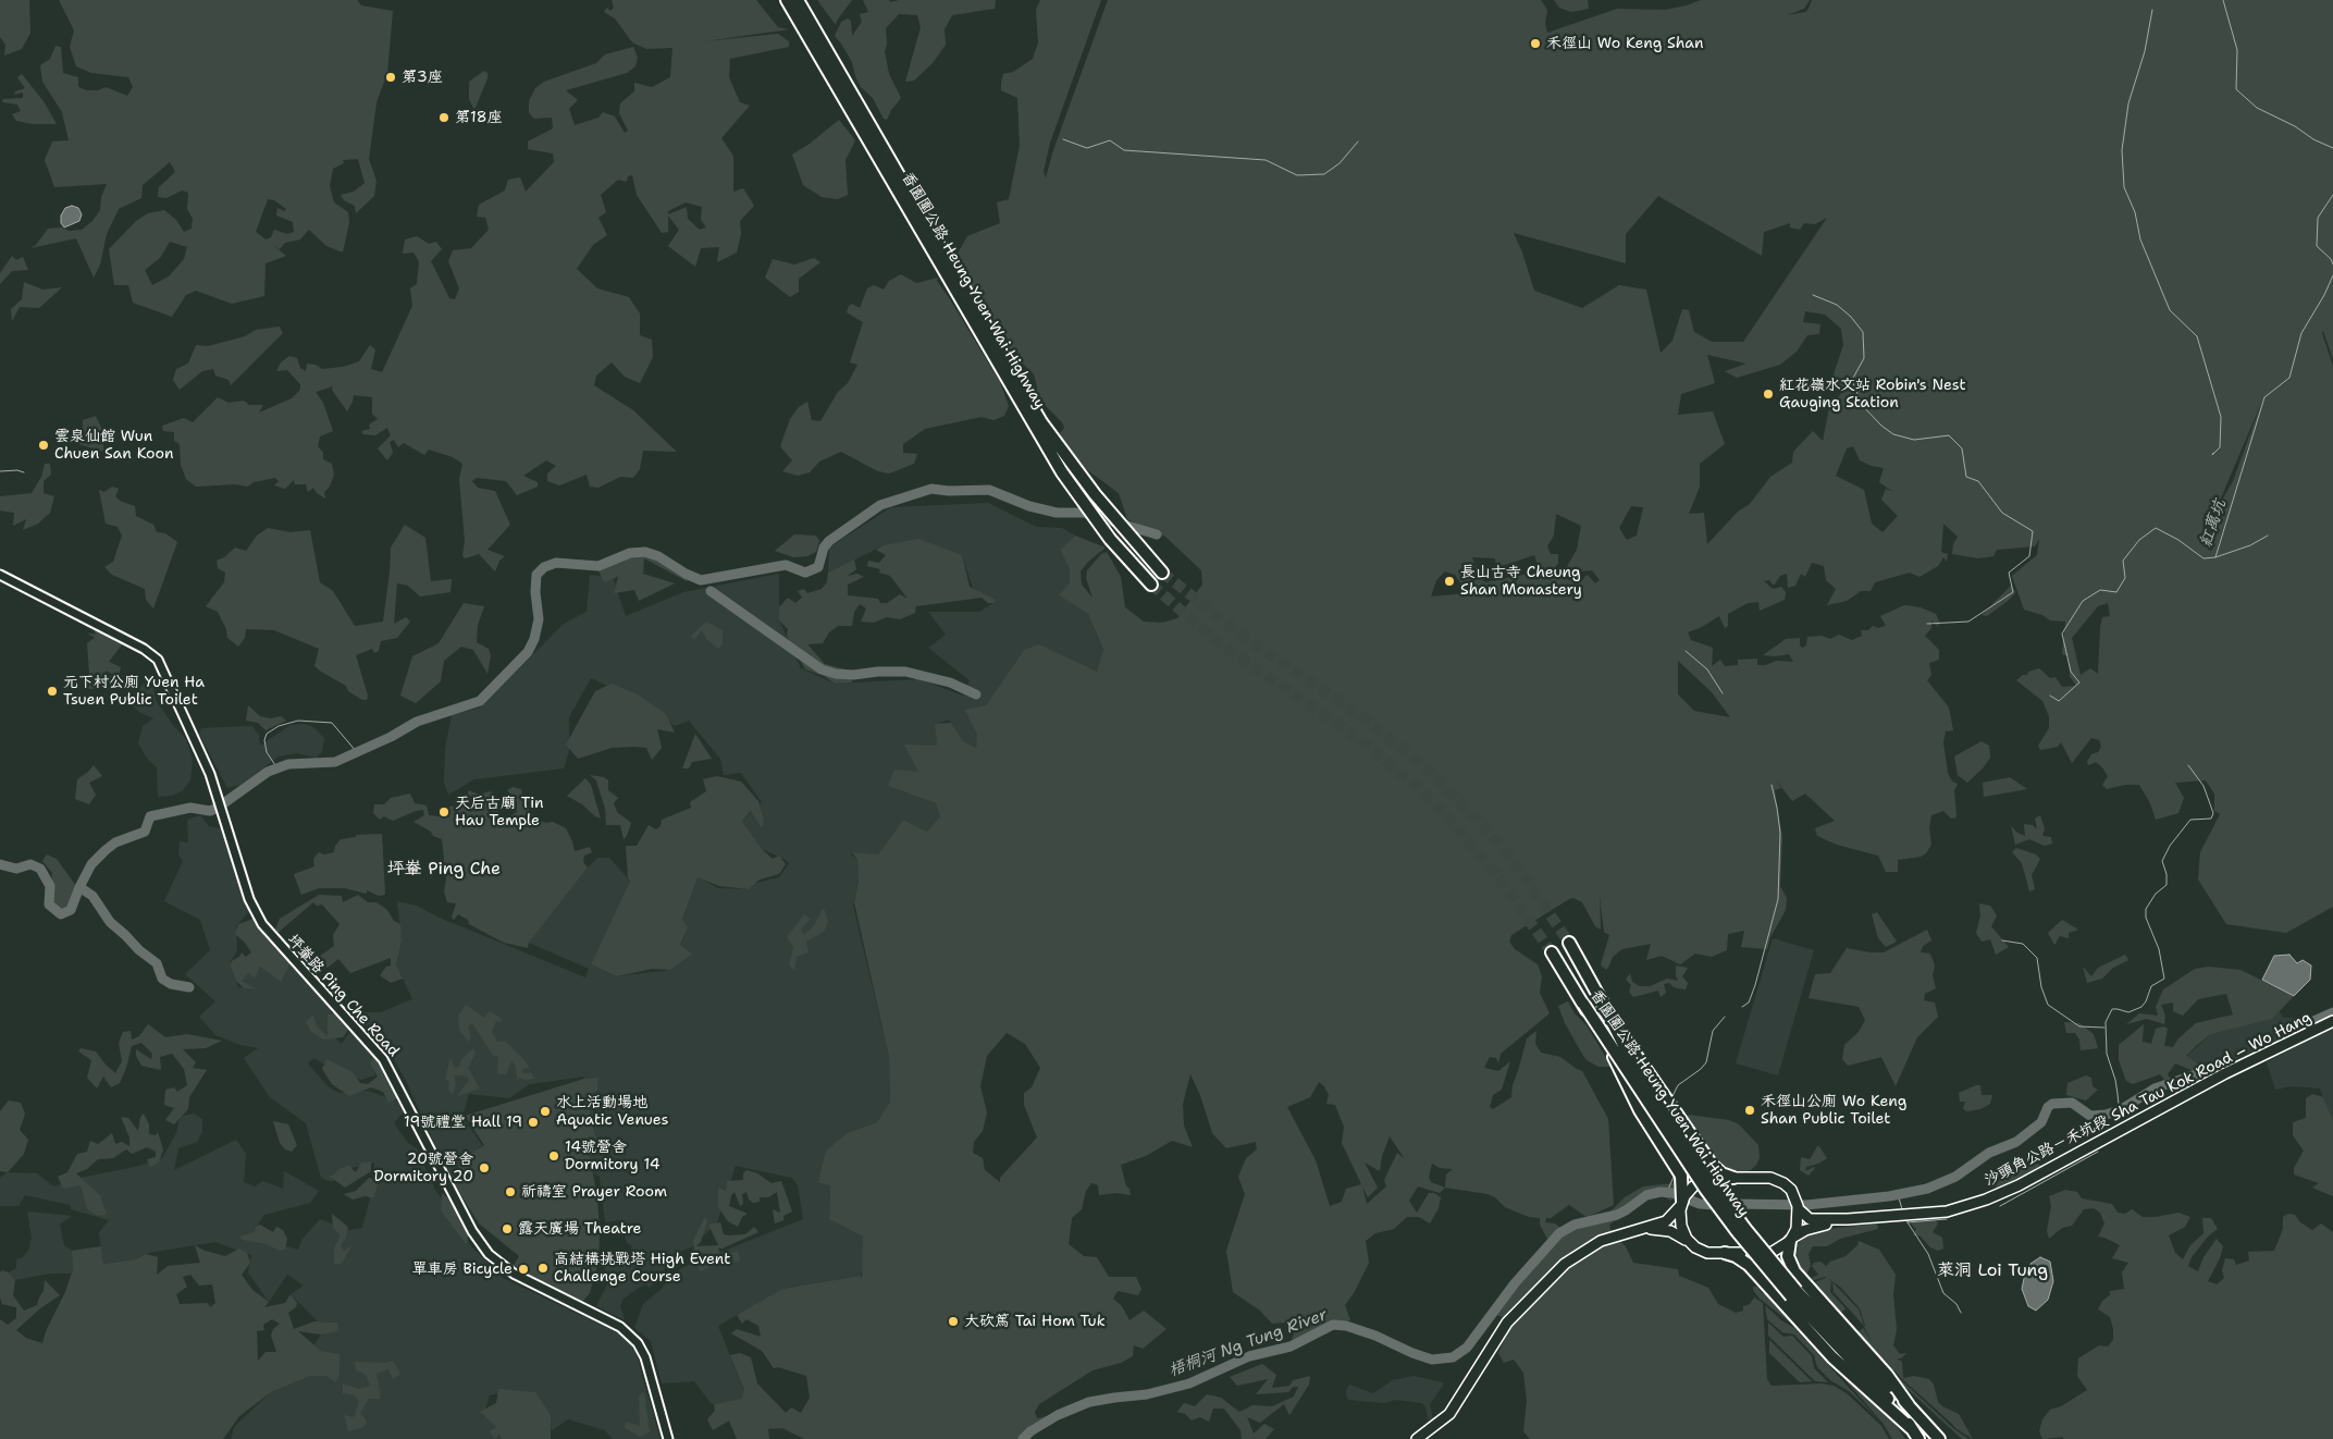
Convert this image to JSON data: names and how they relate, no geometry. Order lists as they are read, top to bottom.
{
  "streets": {
    "highway": ["香園圍公路 Heung Yuen Wai Highway"],
    "main road": ["沙頭角公路－禾坑段 Sha Tau Kok Road – Wo Hang"],
    "street": ["坪輋路 Ping Che Road"]
  },
  "districts": ["坪輋 Ping Che", "萊洞 Loi Tung"],
  "water": ["紅萬坑", "梧桐河 Ng Tung River"],
  "places": [
    "禾徑山 Wo Keng Shan",
    "第3座",
    "第18座",
    "紅花嶺水文站 Robin's Nest Gauging Station",
    "雲泉仙館 Wun Chuen San Koon",
    "長山古寺 Cheung Shan Monastery",
    "元下村公廁 Yuen Ha Tsuen Public Toilet",
    "天后古廟 Tin Hau Temple",
    "禾徑山公廁 Wo Keng Shan Public Toilet",
    "水上活動場地 Aquatic Venues",
    "19號禮堂 Hall 19",
    "14號營舍 Dormitory 14",
    "20號營舍 Dormitory 20",
    "祈禱室 Prayer Room",
    "露天廣場 Theatre",
    "高結構挑戰塔 High Event Challenge Course",
    "單車房 Bicycle",
    "大砍篤 Tai Hom Tuk"
  ]
}
